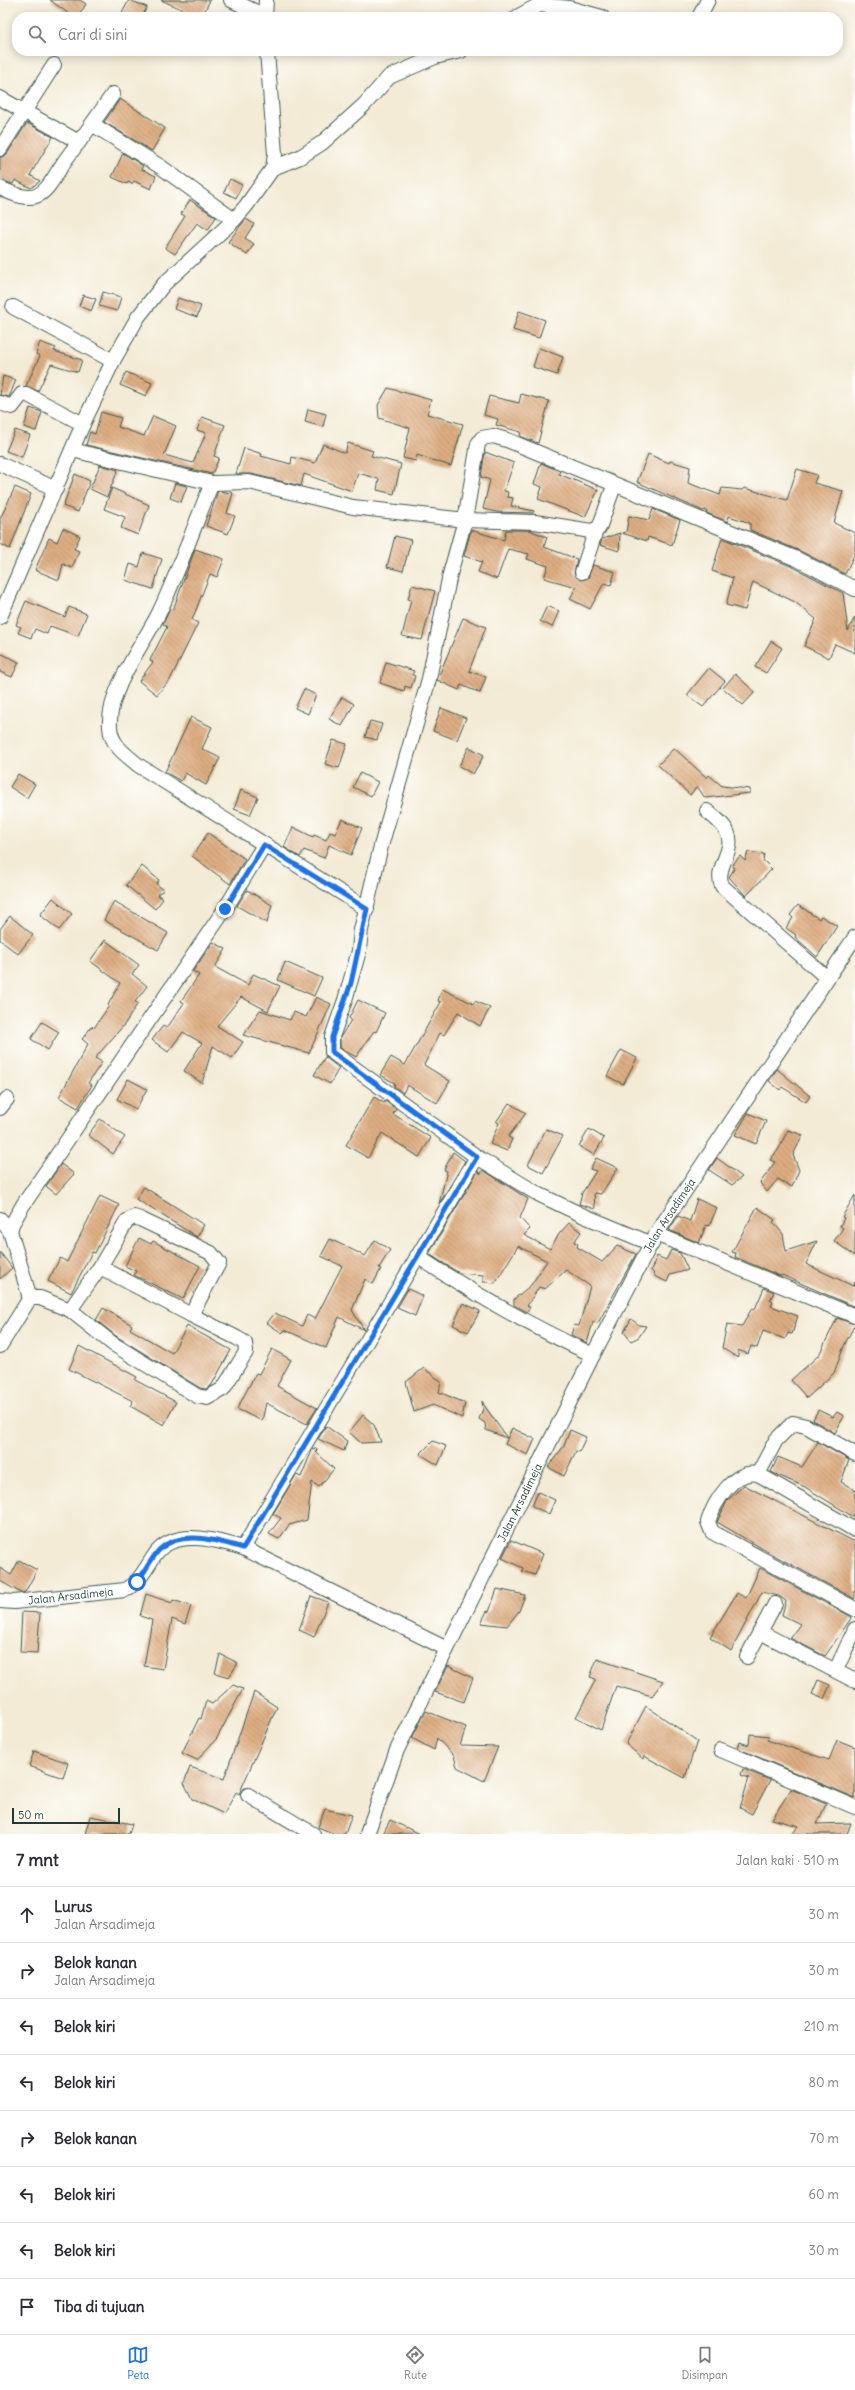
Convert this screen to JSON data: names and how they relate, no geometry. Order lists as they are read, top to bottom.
{
  "streets": {
    "street": ["Jalan Arsadimeja"]
  },
  "scale_bar": "50 m",
  "page": {
    "search": "Cari di sini",
    "scale": "50 m",
    "heading": ["7 mnt", "Jalan kaki · 510 m"],
    "list": [
      ["Lurus", "Jalan Arsadimeja", "30 m"],
      ["Belok kanan", "Jalan Arsadimeja", "30 m"],
      ["Belok kiri", "210 m"],
      ["Belok kiri", "80 m"],
      ["Belok kanan", "70 m"],
      ["Belok kiri", "60 m"],
      ["Belok kiri", "30 m"],
      "Tiba di tujuan"
    ],
    "nav": ["Peta", "Rute", "Disimpan"]
  }
}
